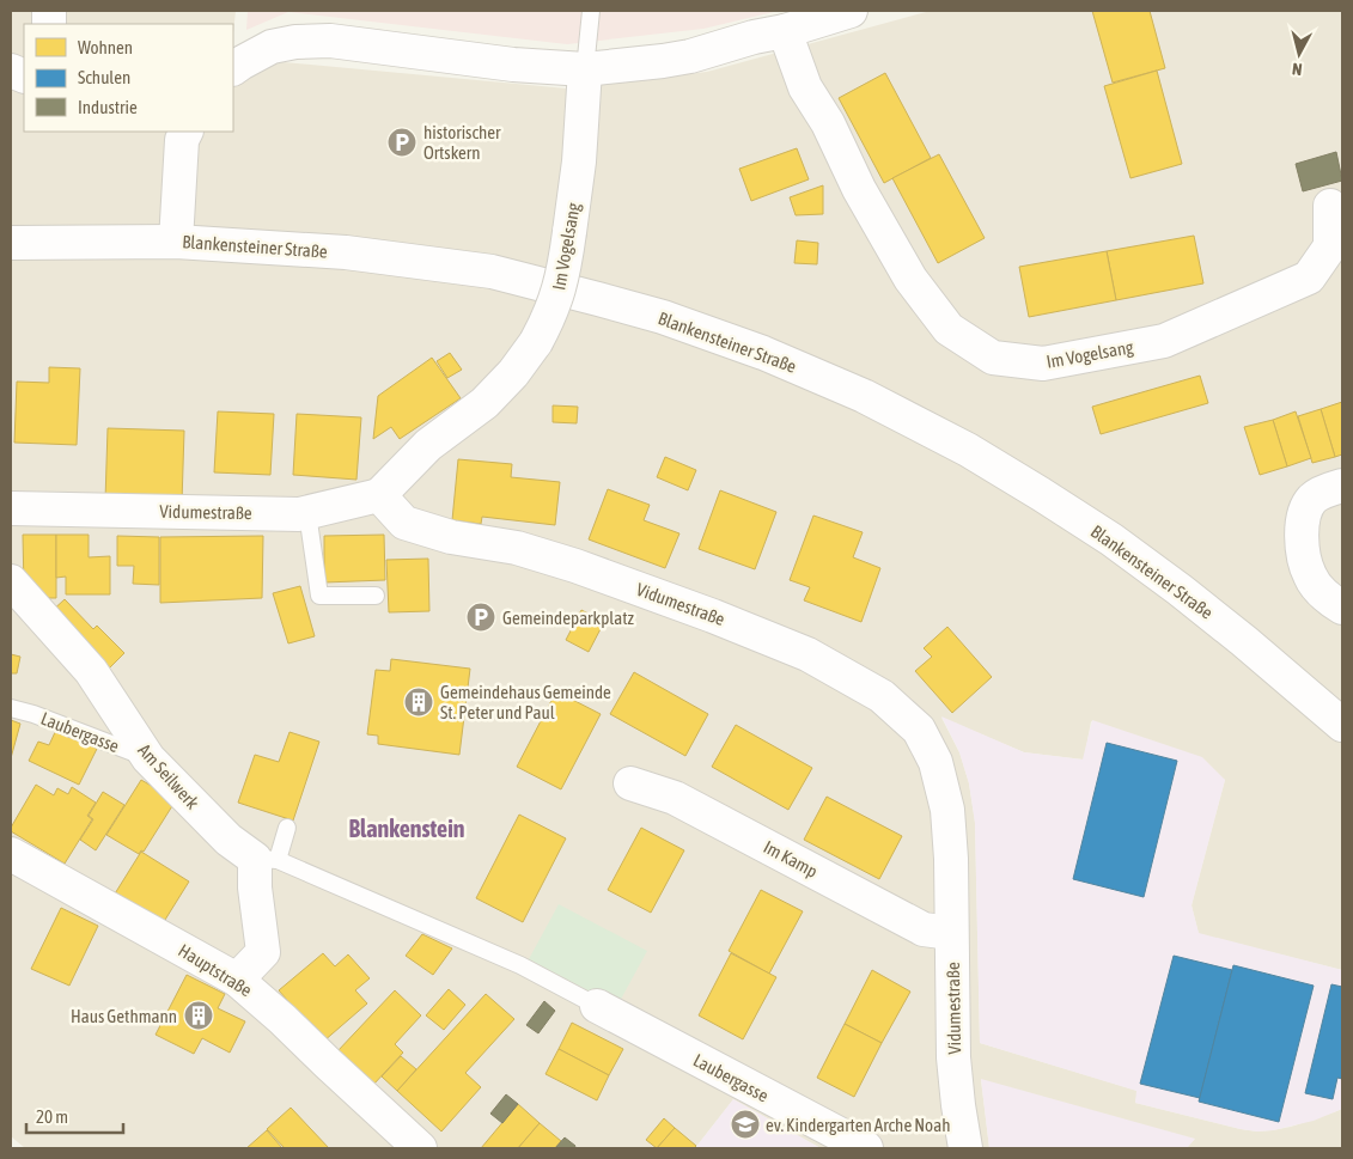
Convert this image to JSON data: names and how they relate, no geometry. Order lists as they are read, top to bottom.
{
  "streets": {
    "street": [
      "Blankensteiner Straße",
      "Im Vogelsang",
      "Vidumestraße",
      "Laubergasse",
      "Am Seilwerk",
      "Im Kamp",
      "Hauptstraße"
    ]
  },
  "crossings": [
    ["Im Vogelsang", "Vidumestraße"],
    ["Vidumestraße", "Im Kamp"],
    ["Laubergasse", "Am Seilwerk"]
  ],
  "districts": ["Blankenstein"],
  "places": {
    "parking": ["historischer Ortskern", "Gemeindeparkplatz"],
    "building": ["Gemeindehaus Gemeinde St. Peter und Paul", "Haus Gethmann"],
    "school or university": ["ev. Kindergarten Arche Noah"]
  },
  "legend": ["Wohnen", "Schulen", "Industrie"],
  "scale_bar": "20 m",
  "north": "bottom"
}
